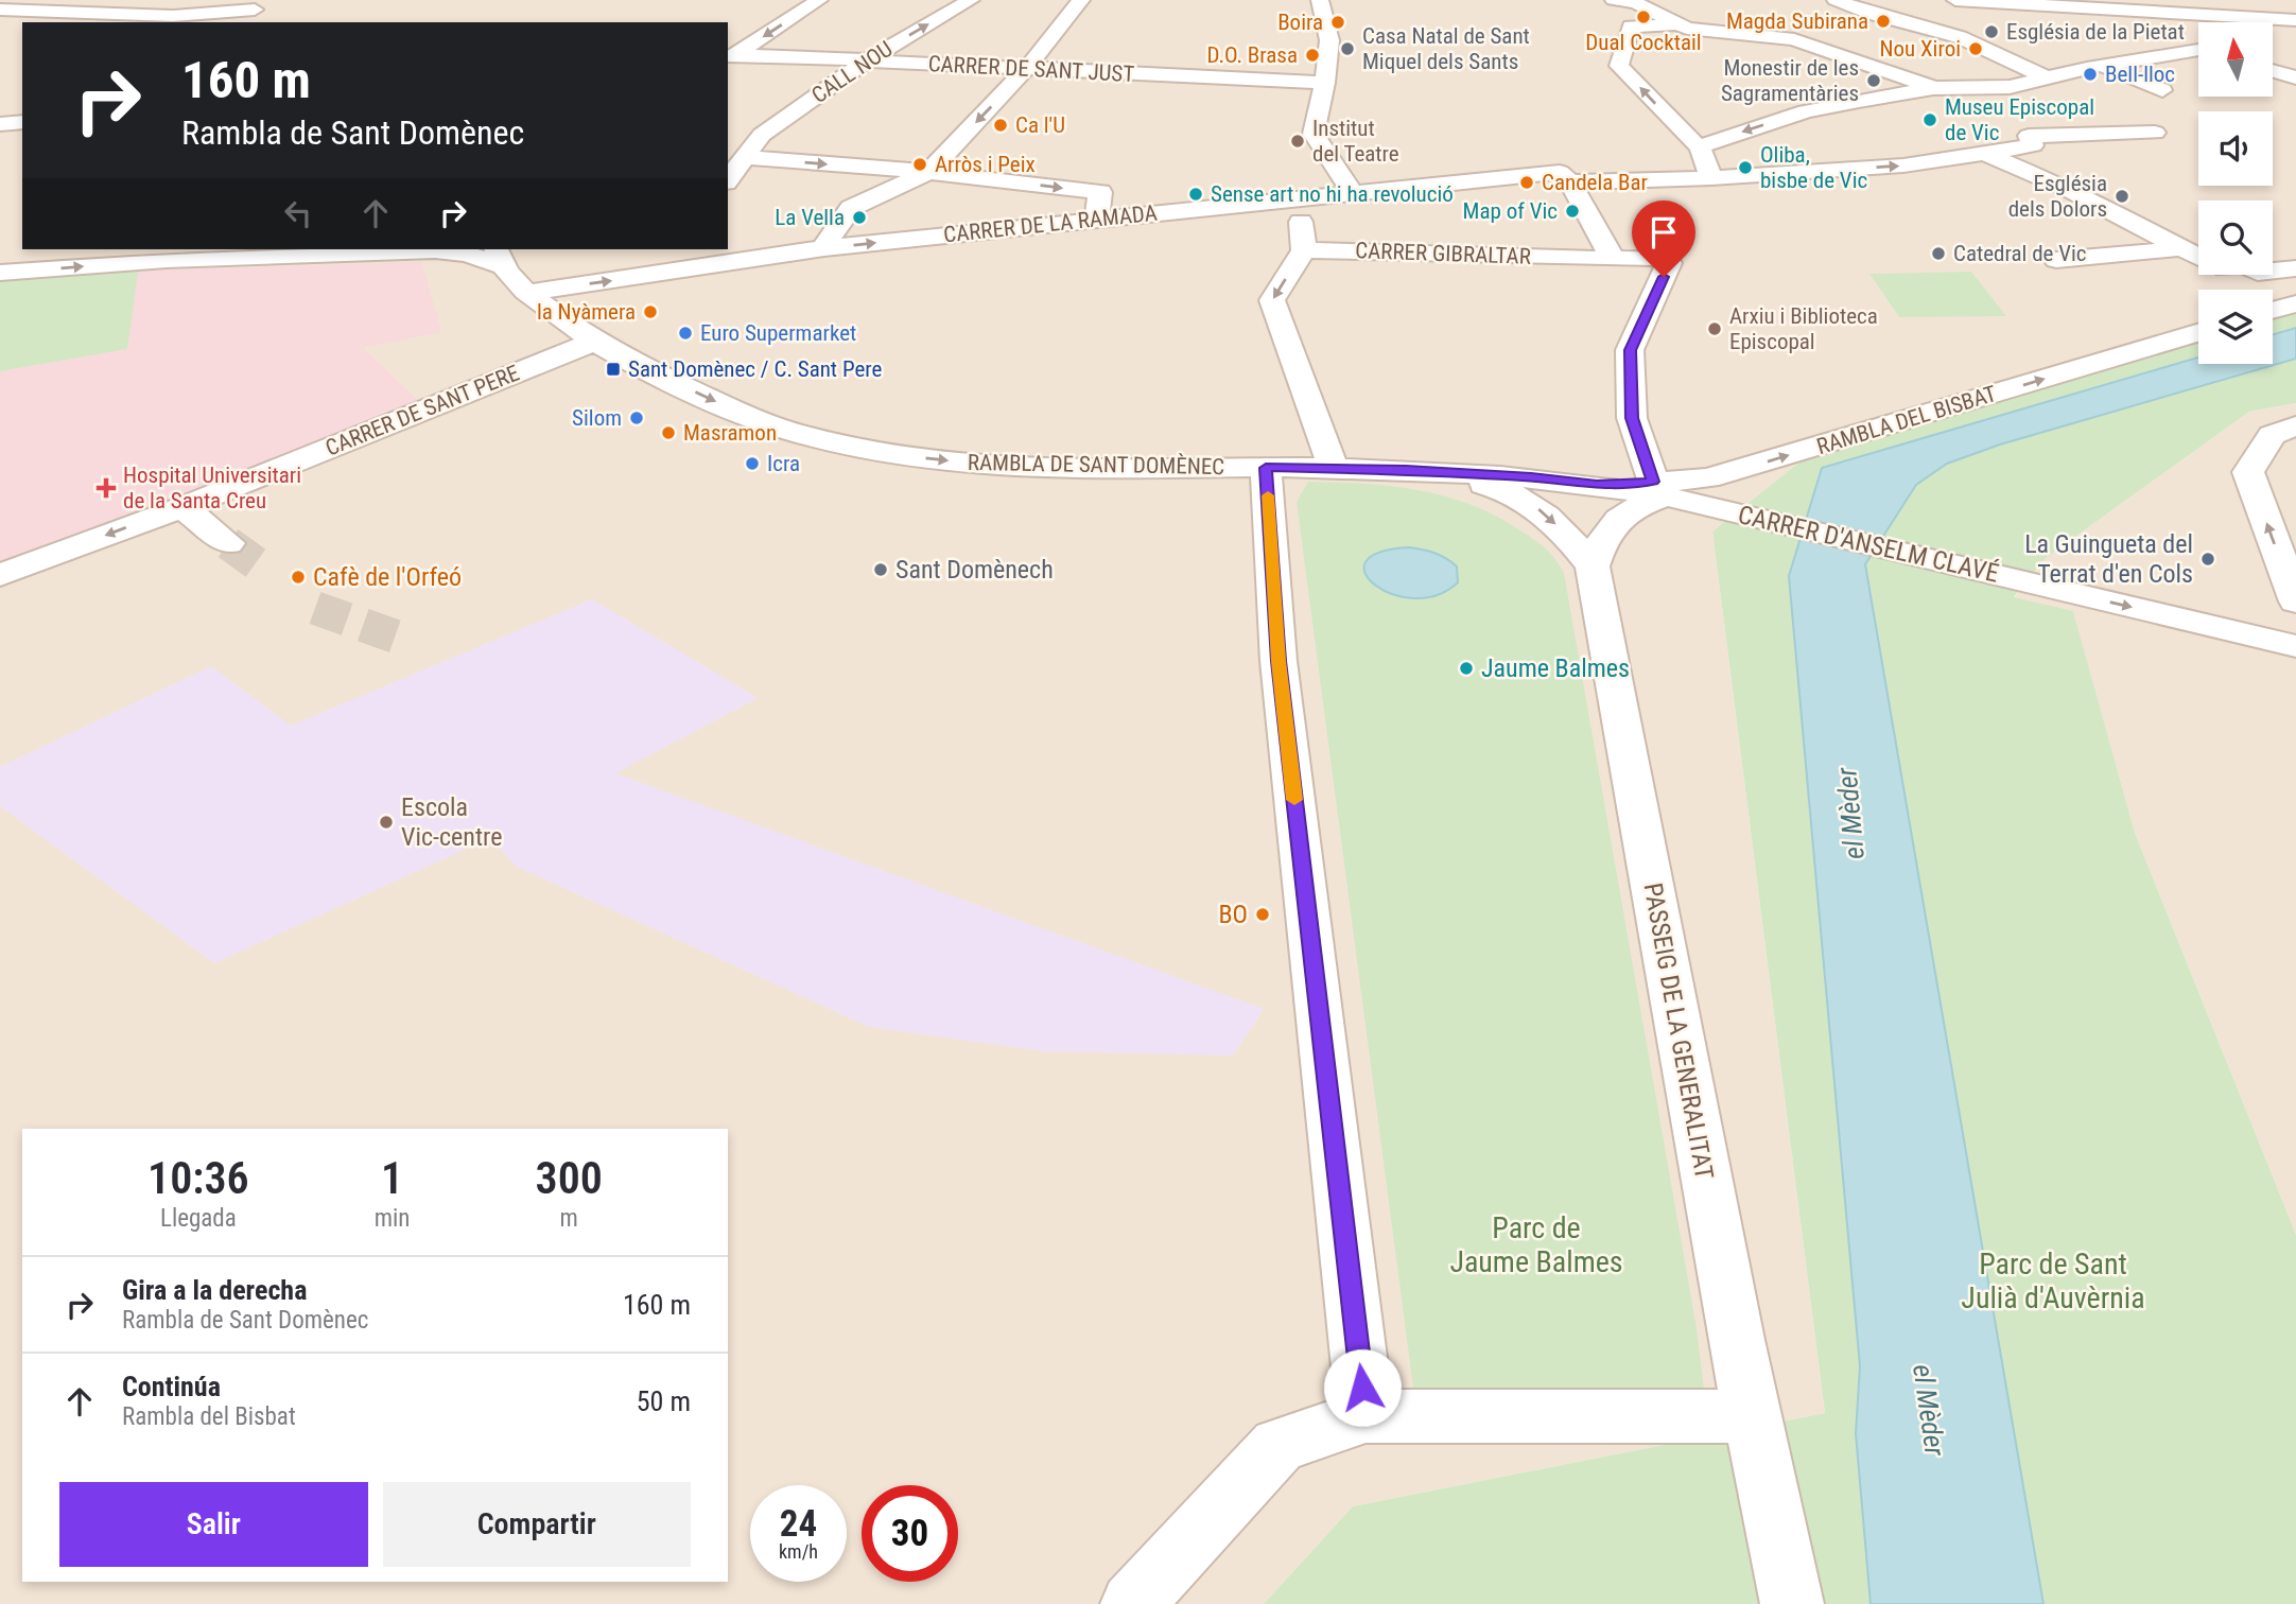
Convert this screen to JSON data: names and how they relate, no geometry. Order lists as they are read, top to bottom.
{
  "streets": {
    "street": [
      "CARRER DE SANT JUST",
      "CALL NOU",
      "CARRER DE LA RAMADA",
      "CARRER GIBRALTAR",
      "CARRER DE SANT PERE",
      "RAMBLA DEL BISBAT",
      "RAMBLA DE SANT DOMÈNEC",
      "CARRER D'ANSELM CLAVÉ",
      "PASSEIG DE LA GENERALITAT"
    ]
  },
  "crossings": [
    ["CARRER DE SANT JUST", "CALL NOU"],
    ["CARRER DE LA RAMADA", "RAMBLA DE SANT DOMÈNEC"],
    ["CARRER GIBRALTAR", "RAMBLA DEL BISBAT"],
    ["CARRER GIBRALTAR", "RAMBLA DE SANT DOMÈNEC"],
    ["CARRER DE SANT PERE", "RAMBLA DE SANT DOMÈNEC"],
    ["RAMBLA DEL BISBAT", "RAMBLA DE SANT DOMÈNEC"],
    ["RAMBLA DE SANT DOMÈNEC", "CARRER D'ANSELM CLAVÉ"]
  ],
  "one_way": ["RAMBLA DE SANT DOMÈNEC"],
  "water": ["el Mèder"],
  "parks": ["Parc de Jaume Balmes", "Parc de Sant Julià d'Auvèrnia"],
  "places": {
    "other": [
      "Dual Cocktail",
      "Magda Subirana",
      "Boira",
      "Església de la Pietat",
      "Casa Natal de Sant Miquel dels Sants",
      "Nou Xiroi",
      "D.O. Brasa",
      "Bell-lloc",
      "Monestir de les Sagramentàries",
      "Museu Episcopal de Vic",
      "Ca l'U",
      "Institut del Teatre",
      "Arròs i Peix",
      "Oliba, bisbe de Vic",
      "Candela Bar",
      "Sense art no hi ha revolució",
      "Església dels Dolors",
      "Map of Vic",
      "La Vella",
      "Catedral de Vic",
      "la Nyàmera",
      "Arxiu i Biblioteca Episcopal",
      "Euro Supermarket",
      "Silom",
      "Masramon",
      "Icra",
      "La Guingueta del Terrat d'en Cols",
      "Sant Domènech",
      "Cafè de l'Orfeó",
      "Jaume Balmes",
      "Escola Vic-centre",
      "BO"
    ],
    "transit": ["Sant Domènec / C. Sant Pere"],
    "health": ["Hospital Universitari de la Santa Creu"]
  },
  "north": "top",
  "page": {
    "turn": ["160 m", "Rambla de Sant Domènec"],
    "eta": [
      "10:36",
      "Llegada",
      "1",
      "min",
      "300",
      "m"
    ],
    "list": [
      {
        "name": "Gira a la derecha",
        "note": "Rambla de Sant Domènec",
        "value": "160 m"
      },
      {
        "name": "Continúa",
        "note": "Rambla del Bisbat",
        "value": "50 m"
      }
    ],
    "buttons": ["Salir", "Compartir"],
    "speed": "24 km/h",
    "limit": "30"
  }
}
